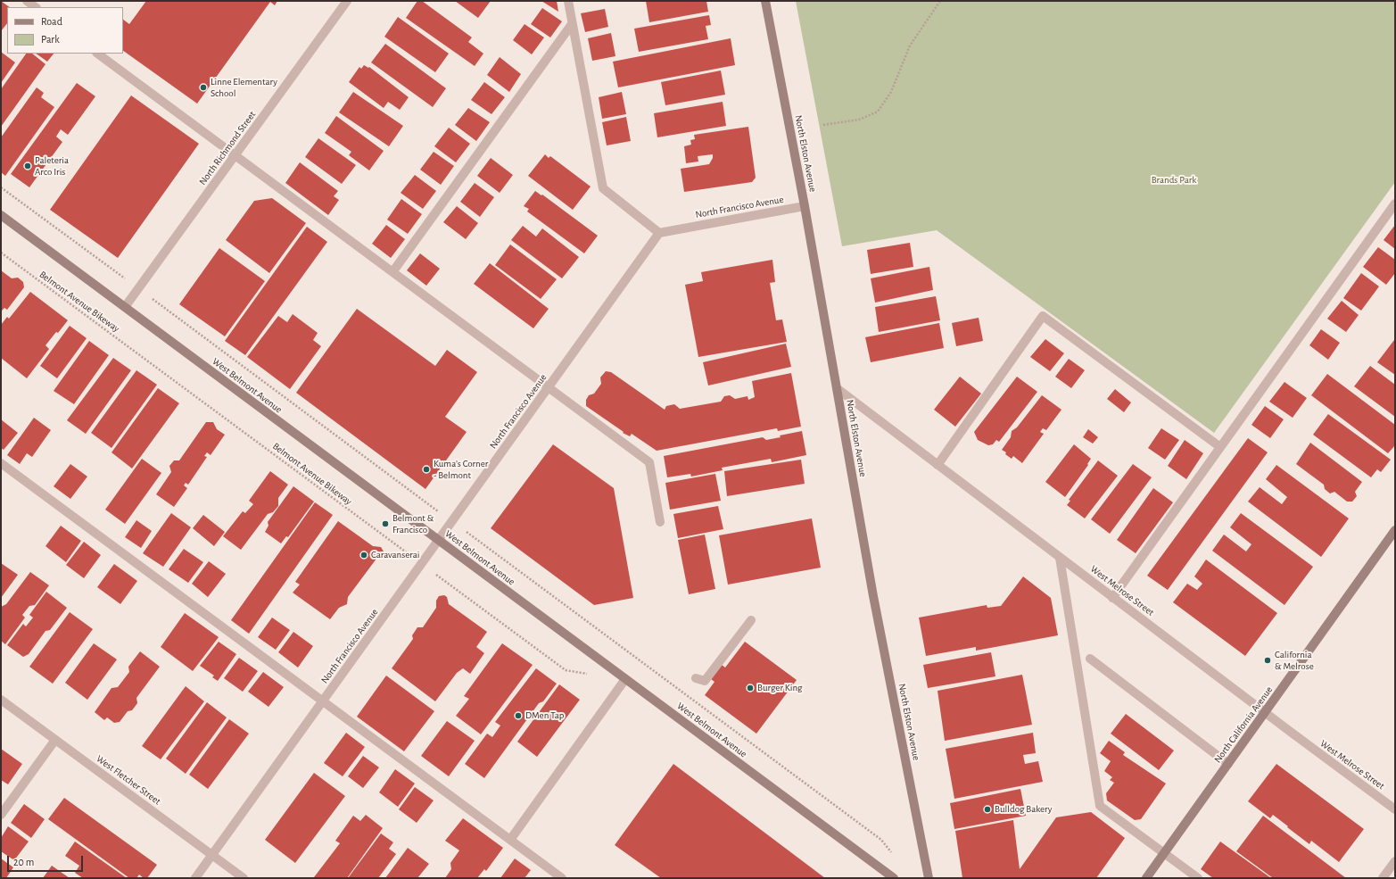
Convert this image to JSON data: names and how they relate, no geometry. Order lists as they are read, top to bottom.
{
  "streets": {
    "main road": ["North Elston Avenue", "West Belmont Avenue", "North California Avenue"],
    "street": [
      "North Richmond Street",
      "North Francisco Avenue",
      "West Melrose Street",
      "West Fletcher Street"
    ],
    "path": ["Belmont Avenue Bikeway"]
  },
  "crossings": [
    ["North Richmond Street", "West Belmont Avenue"],
    ["North Elston Avenue", "North Francisco Avenue"],
    ["North Elston Avenue", "West Melrose Street"],
    ["North Francisco Avenue", "Belmont Avenue Bikeway"],
    ["North Francisco Avenue", "West Belmont Avenue"],
    ["North Francisco Avenue", "West Fletcher Street"],
    ["West Melrose Street", "North California Avenue"]
  ],
  "parks": ["Brands Park"],
  "places": [
    "Linne Elementary School",
    "Paleteria Arco Iris",
    "Kuma’s Corner - Belmont",
    "Belmont & Francisco",
    "Caravanserai",
    "California & Melrose",
    "Burger King",
    "DMen Tap",
    "Bulldog Bakery"
  ],
  "legend": ["Road", "Park"],
  "scale_bar": "20 m"
}
